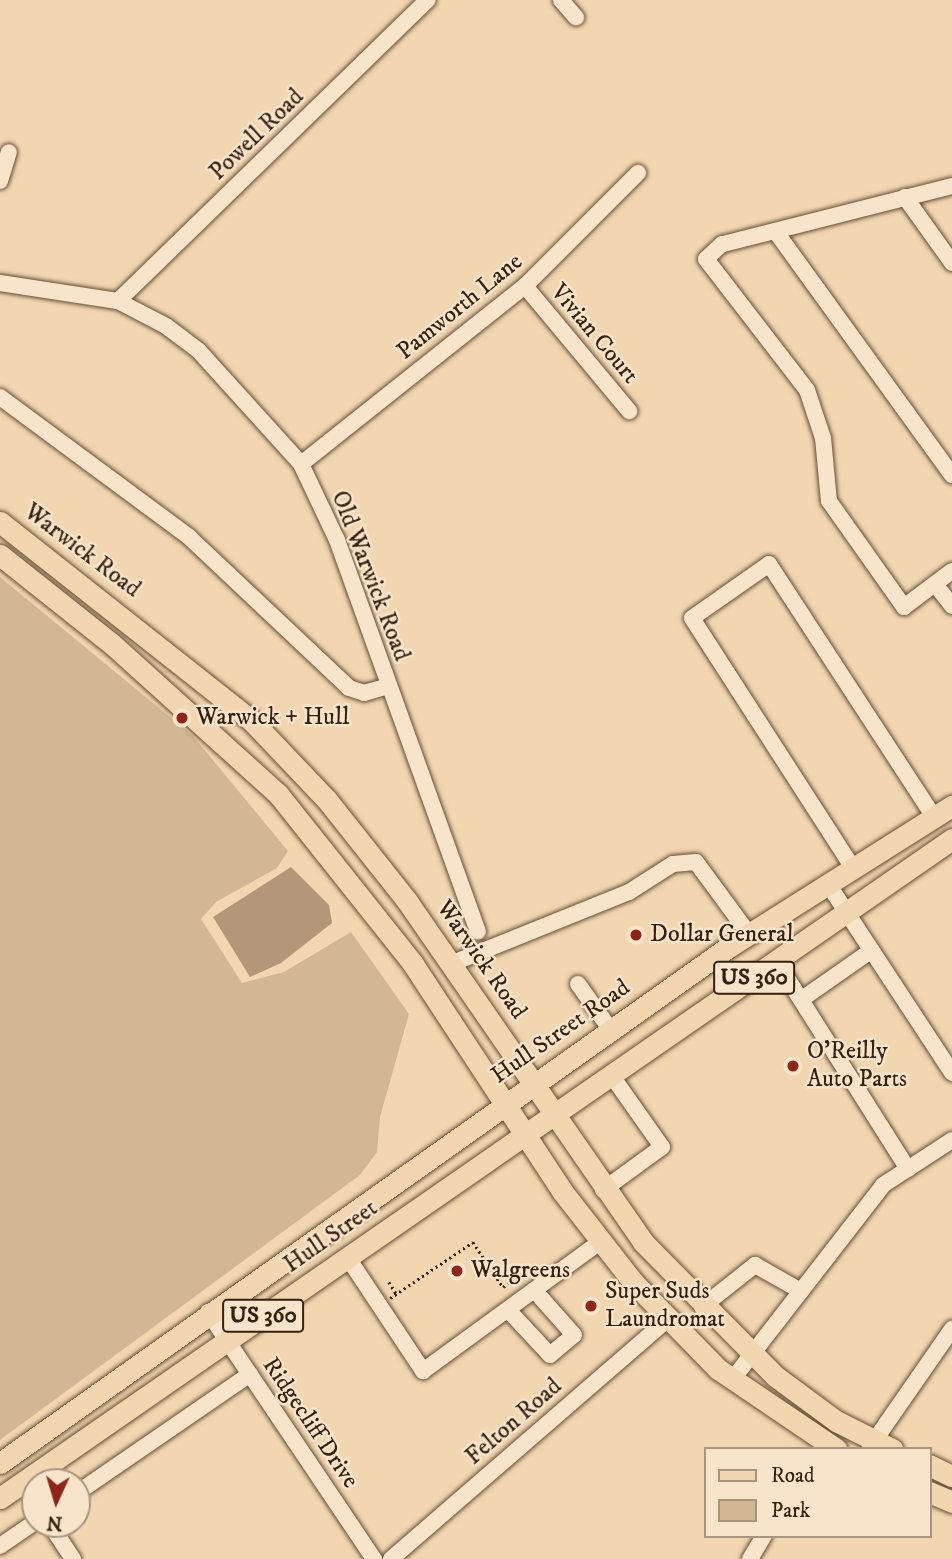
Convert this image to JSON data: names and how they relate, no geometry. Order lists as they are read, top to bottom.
{
  "streets": {
    "main road": [
      "Warwick Road",
      "US 360",
      "Hull Street Road",
      "Hull Street"
    ],
    "street": [
      "Powell Road",
      "Pamworth Lane",
      "Vivian Court",
      "Old Warwick Road",
      "Felton Road",
      "Ridgecliff Drive"
    ]
  },
  "crossings": [
    ["Powell Road", "Old Warwick Road"],
    ["Pamworth Lane", "Vivian Court"],
    ["Pamworth Lane", "Old Warwick Road"],
    ["Warwick Road", "US 360"],
    ["Warwick Road", "Hull Street Road"],
    ["Warwick Road", "Hull Street"],
    ["US 360", "Hull Street Road"],
    ["US 360", "Hull Street"],
    ["US 360", "Ridgecliff Drive"],
    ["Hull Street Road", "Ridgecliff Drive"],
    ["Hull Street", "Ridgecliff Drive"]
  ],
  "places": [
    "Warwick + Hull",
    "Dollar General",
    "O'Reilly Auto Parts",
    "Walgreens",
    "Super Suds Laundromat"
  ],
  "legend": ["Road", "Park"],
  "north": "bottom"
}
